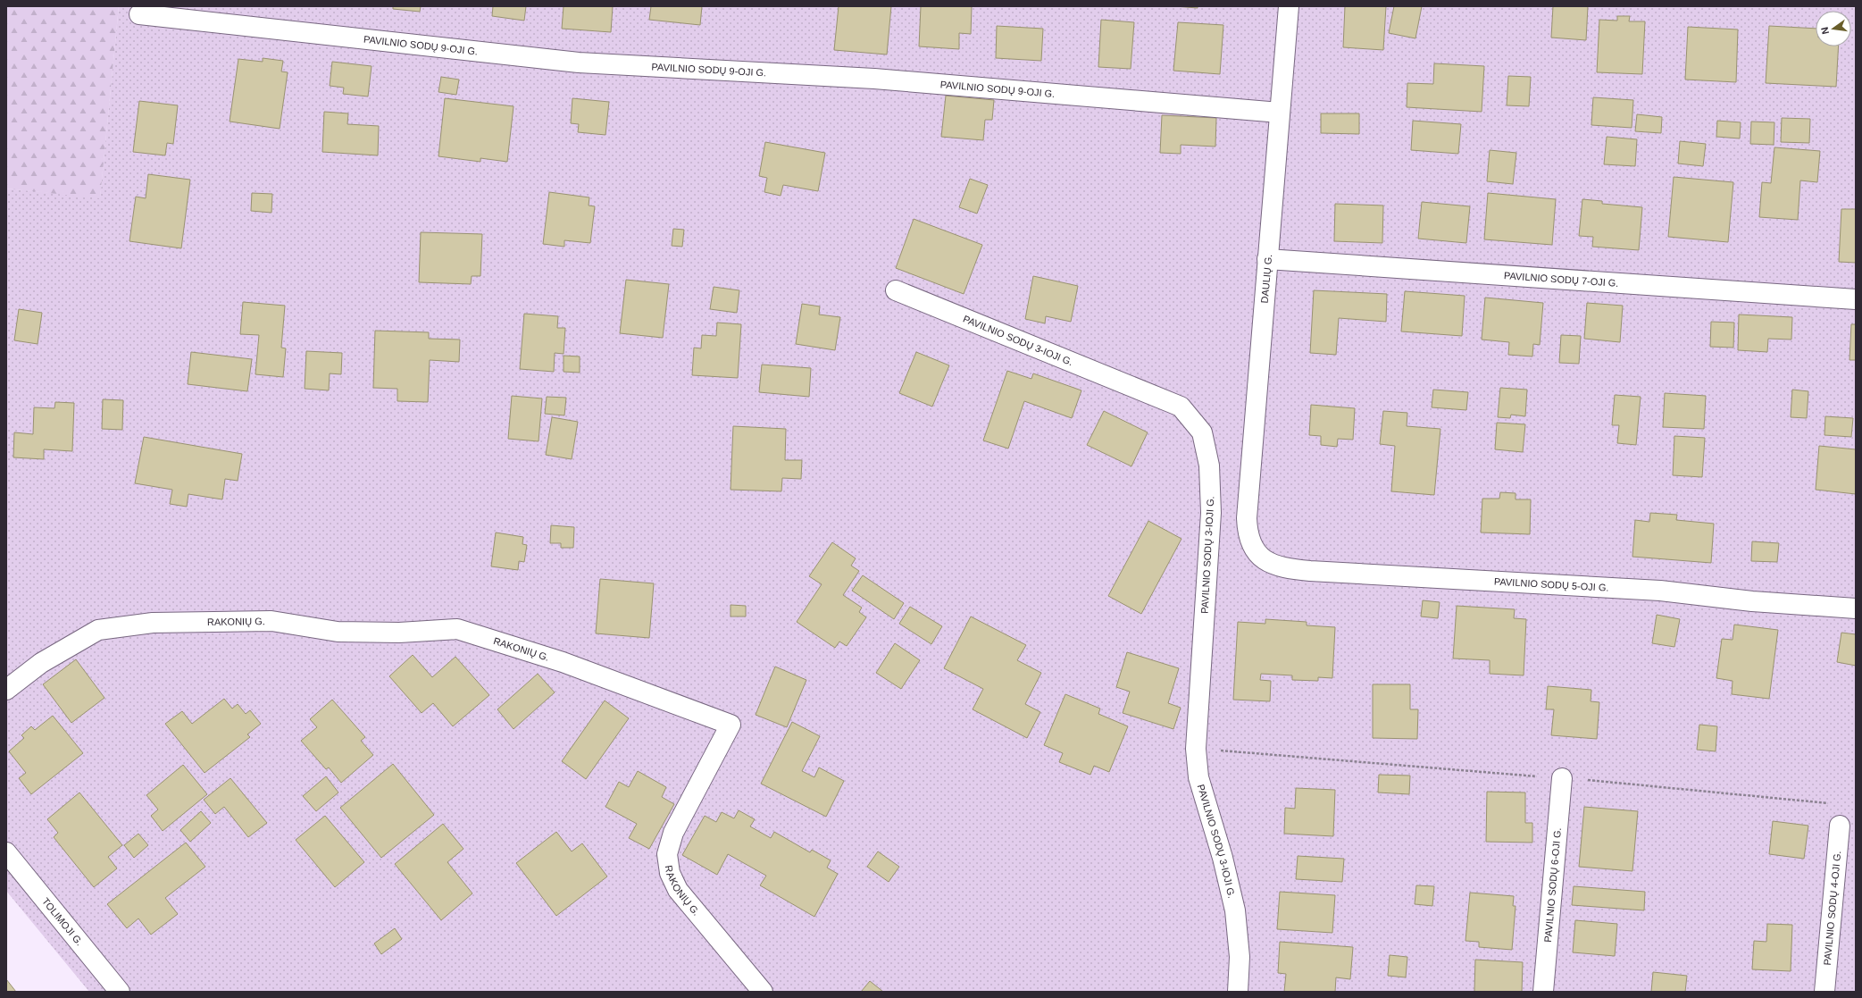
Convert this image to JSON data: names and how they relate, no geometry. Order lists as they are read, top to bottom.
{
  "streets": {
    "street": [
      "PAVILNIO SODŲ 9-OJI G.",
      "DAULIŲ G.",
      "PAVILNIO SODŲ 7-OJI G.",
      "PAVILNIO SODŲ 3-IOJI G.",
      "PAVILNIO SODŲ 5-OJI G.",
      "RAKONIŲ G.",
      "PAVILNIO SODŲ 6-OJI G.",
      "PAVILNIO SODŲ 4-OJI G.",
      "TOLIMOJI G."
    ]
  },
  "crossings": [
    ["PAVILNIO SODŲ 9-OJI G.", "DAULIŲ G."],
    ["DAULIŲ G.", "PAVILNIO SODŲ 7-OJI G."],
    ["DAULIŲ G.", "PAVILNIO SODŲ 5-OJI G."]
  ],
  "north": "left"
}
